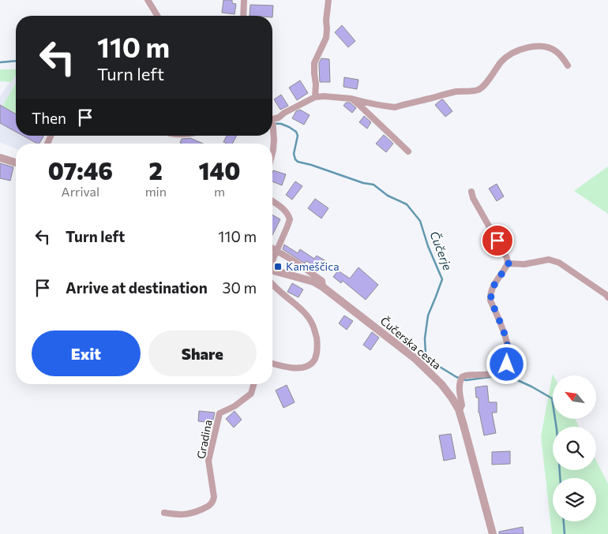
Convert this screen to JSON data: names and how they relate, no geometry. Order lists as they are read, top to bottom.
{
  "streets": {
    "street": ["Čučerska cesta", "Gradina"]
  },
  "water": ["Čučerje"],
  "places": {
    "transit": ["Kameščica"]
  },
  "north": "top left",
  "page": {
    "turn": ["110 m", "Turn left"],
    "then": "Then",
    "eta": [
      "07:46",
      "Arrival",
      "2",
      "min",
      "140",
      "m"
    ],
    "list": [
      {
        "name": "Turn left",
        "value": "110 m"
      },
      {
        "name": "Arrive at destination",
        "value": "30 m"
      }
    ],
    "buttons": ["Exit", "Share"]
  }
}
